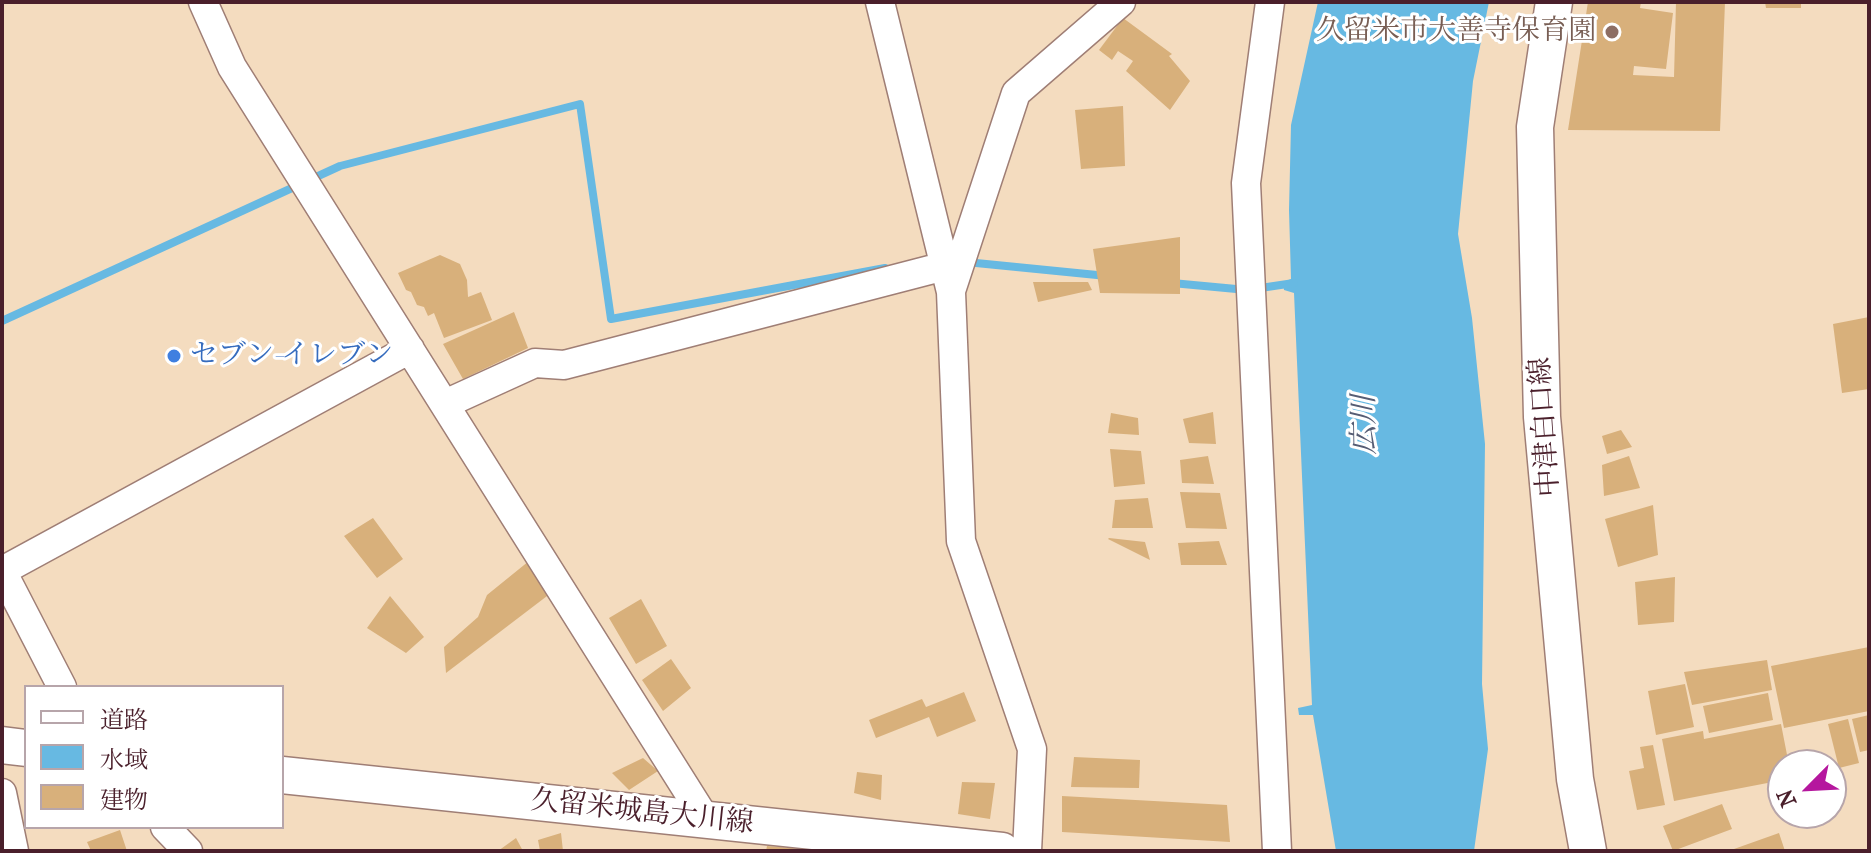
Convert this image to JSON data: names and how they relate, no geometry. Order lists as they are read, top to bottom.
{
  "streets": {
    "main road": ["中津白口線", "久留米城島大川線"]
  },
  "water": ["広川"],
  "places": ["久留米市大善寺保育園", "セブン-イレブン"],
  "legend": ["道路", "水域", "建物"],
  "north": "bottom left"
}
